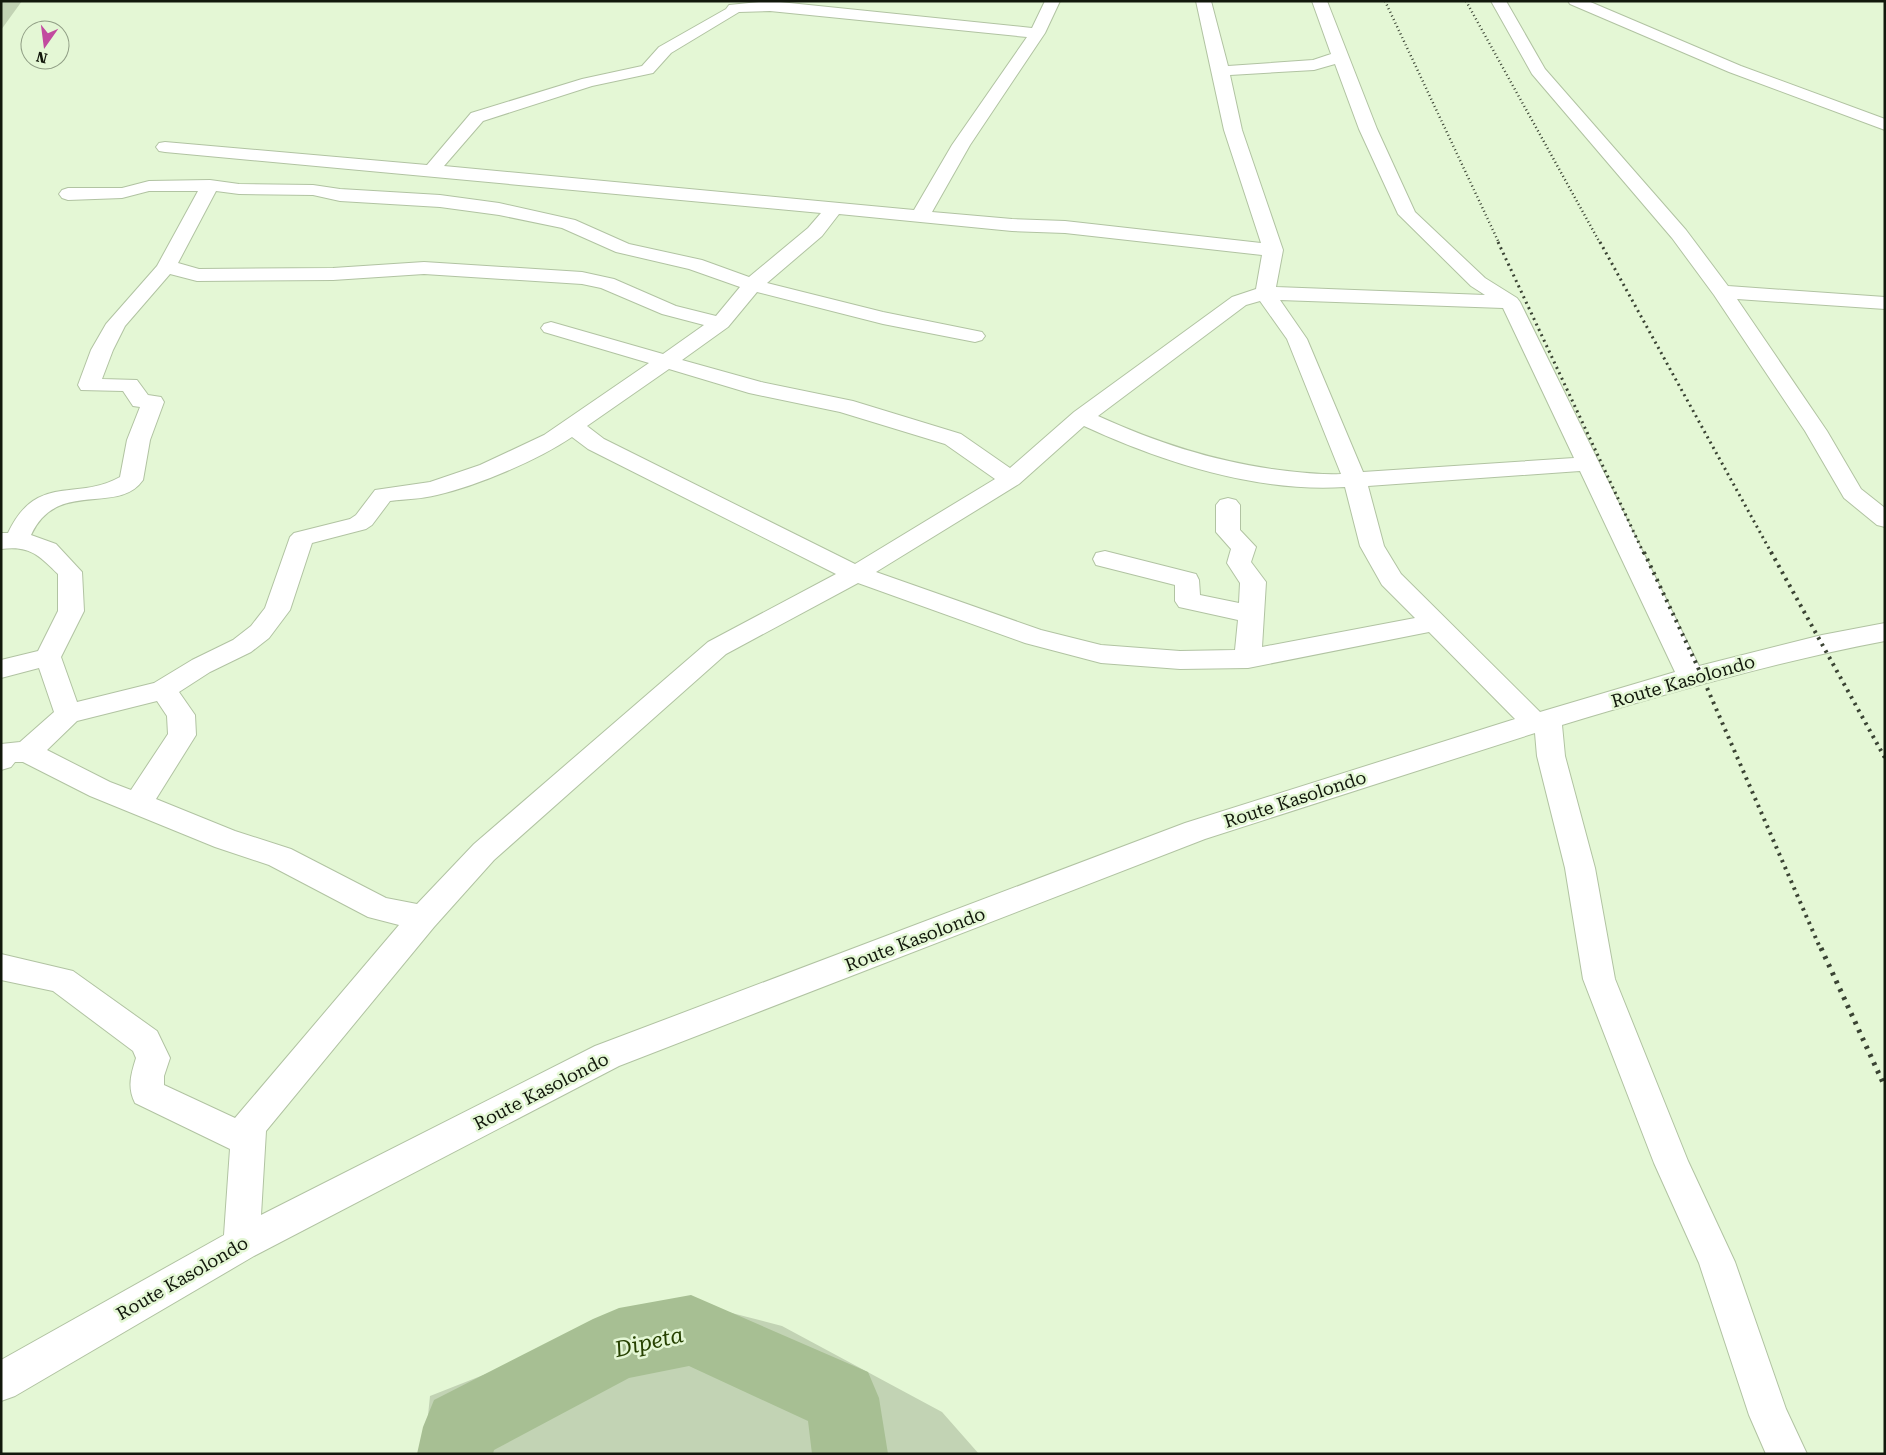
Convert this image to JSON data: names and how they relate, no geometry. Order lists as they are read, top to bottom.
{
  "streets": {
    "street": ["Route Kasolondo"]
  },
  "water": ["Dipeta"],
  "north": "bottom"
}
